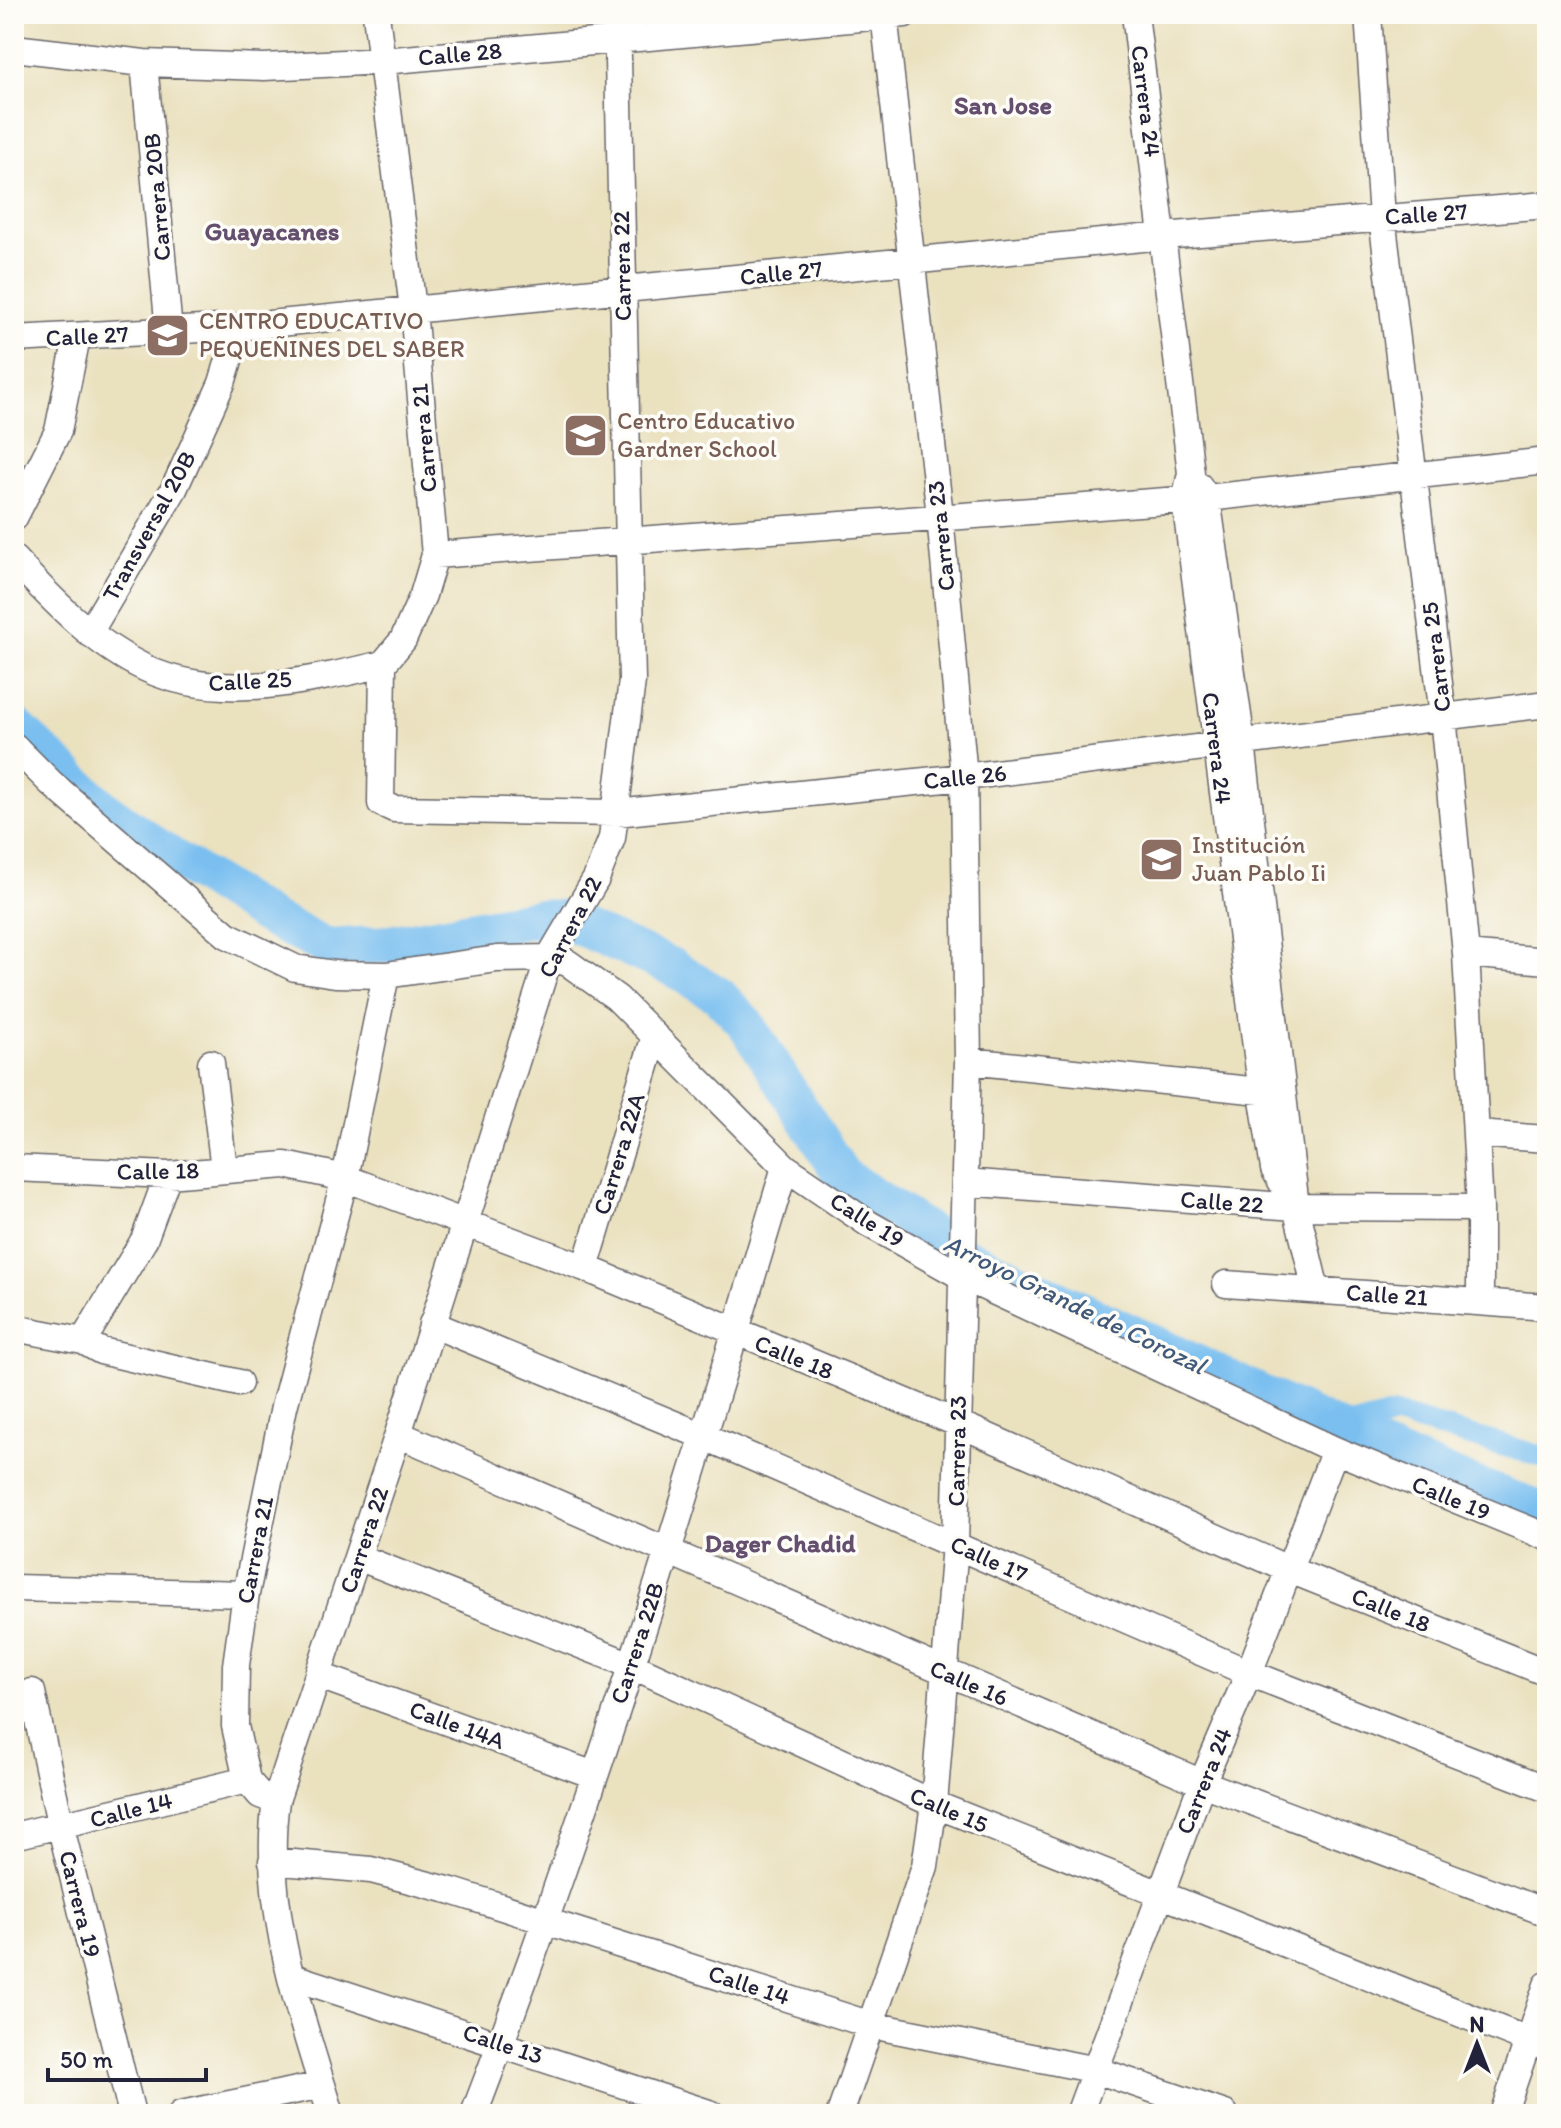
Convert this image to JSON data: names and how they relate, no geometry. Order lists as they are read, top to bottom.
{
  "streets": {
    "street": [
      "Calle 28",
      "Carrera 24",
      "Carrera 20B",
      "Calle 27",
      "Carrera 22",
      "Carrera 21",
      "Transversal 20B",
      "Carrera 23",
      "Carrera 25",
      "Calle 25",
      "Calle 26",
      "Carrera 22A",
      "Calle 18",
      "Calle 22",
      "Calle 19",
      "Calle 21",
      "Calle 17",
      "Carrera 22B",
      "Calle 16",
      "Calle 14A",
      "Calle 14",
      "Calle 15",
      "Carrera 19",
      "Calle 13"
    ]
  },
  "crossings": [
    ["Calle 28", "Carrera 20B"],
    ["Calle 28", "Carrera 22"],
    ["Calle 28", "Carrera 21"],
    ["Calle 28", "Carrera 23"],
    ["Carrera 24", "Calle 27"],
    ["Carrera 24", "Calle 26"],
    ["Carrera 24", "Calle 18"],
    ["Carrera 24", "Calle 22"],
    ["Carrera 24", "Calle 19"],
    ["Carrera 24", "Calle 21"],
    ["Carrera 24", "Calle 17"],
    ["Carrera 24", "Calle 16"],
    ["Carrera 24", "Calle 14"],
    ["Carrera 24", "Calle 15"],
    ["Carrera 20B", "Calle 27"],
    ["Calle 27", "Carrera 22"],
    ["Calle 27", "Carrera 21"],
    ["Calle 27", "Transversal 20B"],
    ["Calle 27", "Carrera 23"],
    ["Calle 27", "Carrera 25"],
    ["Carrera 22", "Calle 26"],
    ["Carrera 22", "Calle 18"],
    ["Carrera 22", "Calle 19"],
    ["Carrera 22", "Calle 17"],
    ["Carrera 22", "Calle 16"],
    ["Carrera 22", "Calle 14A"],
    ["Carrera 22", "Calle 15"],
    ["Carrera 21", "Calle 25"],
    ["Carrera 21", "Calle 26"],
    ["Carrera 21", "Calle 18"],
    ["Carrera 21", "Calle 14"],
    ["Transversal 20B", "Calle 25"],
    ["Carrera 23", "Calle 26"],
    ["Carrera 23", "Calle 18"],
    ["Carrera 23", "Calle 22"],
    ["Carrera 23", "Calle 19"],
    ["Carrera 23", "Calle 17"],
    ["Carrera 23", "Calle 16"],
    ["Carrera 23", "Calle 14"],
    ["Carrera 23", "Calle 15"],
    ["Carrera 25", "Calle 26"],
    ["Carrera 25", "Calle 22"],
    ["Carrera 25", "Calle 21"],
    ["Calle 25", "Calle 26"],
    ["Carrera 22A", "Calle 18"],
    ["Carrera 22A", "Calle 19"],
    ["Calle 18", "Carrera 22B"],
    ["Calle 19", "Carrera 22B"],
    ["Calle 17", "Carrera 22B"],
    ["Carrera 22B", "Calle 16"],
    ["Carrera 22B", "Calle 14A"],
    ["Carrera 22B", "Calle 14"],
    ["Carrera 22B", "Calle 15"],
    ["Carrera 22B", "Calle 13"],
    ["Calle 14", "Carrera 19"]
  ],
  "districts": ["San Jose", "Guayacanes", "Dager Chadid"],
  "water": ["Arroyo Grande de Corozal"],
  "places": {
    "school or university": ["CENTRO EDUCATIVO PEQUEÑINES DEL SABER", "Centro Educativo Gardner School", "Institución Juan Pablo Ii"]
  },
  "scale_bar": "50 m",
  "north": "top"
}
